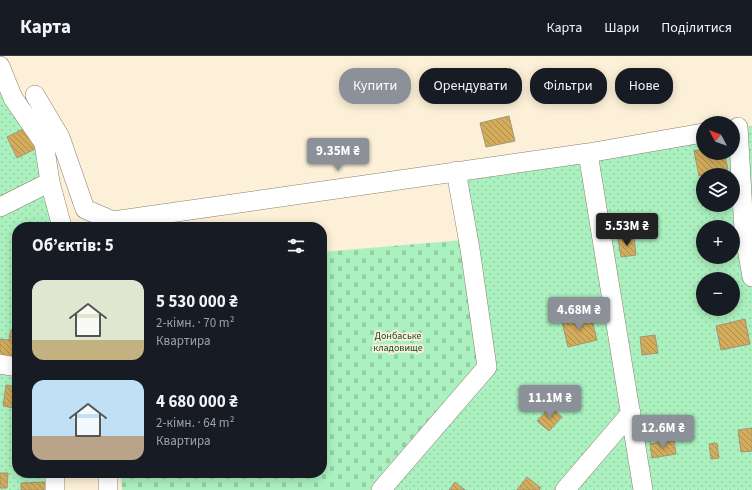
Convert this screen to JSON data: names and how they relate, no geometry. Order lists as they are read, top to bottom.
{
  "parks": ["Донбаське кладовище"],
  "north": "top left",
  "page": {
    "header": "Карта",
    "nav": ["Карта", "Шари", "Поділитися"],
    "chip": [
      "Купити",
      "Орендувати",
      "Фільтри",
      "Нове"
    ],
    "map_buttons": ["+", "−"],
    "price": [
      "9.35M ₴",
      "5.53M ₴",
      "4.68M ₴",
      "11.1M ₴",
      "12.6M ₴"
    ],
    "heading": "Об’єктів: 5",
    "list": [
      {
        "name": "5 530 000 ₴",
        "note": "2-кімн. · 70 m² · Квартира"
      },
      {
        "name": "4 680 000 ₴",
        "note": "2-кімн. · 64 m² · Квартира"
      }
    ]
  }
}
